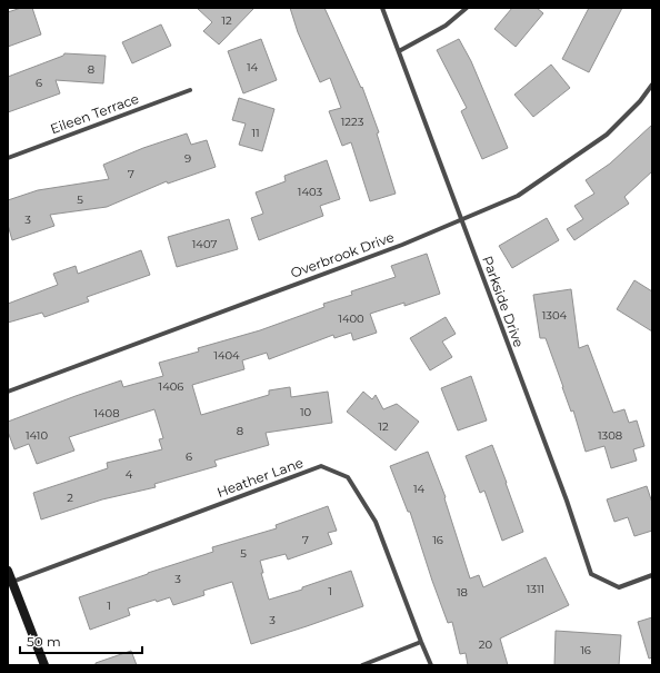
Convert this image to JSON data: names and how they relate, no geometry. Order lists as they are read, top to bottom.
{
  "streets": {
    "street": [
      "Eileen Terrace",
      "Overbrook Drive",
      "Parkside Drive",
      "Heather Lane"
    ]
  },
  "crossings": [
    ["Overbrook Drive", "Parkside Drive"]
  ],
  "house_numbers": [
    "12",
    "14",
    "8",
    "6",
    "1223",
    "11",
    "9",
    "7",
    "1403",
    "5",
    "3",
    "1407",
    "1304",
    "1400",
    "1404",
    "1406",
    "10",
    "1408",
    "12",
    "8",
    "1410",
    "1308",
    "6",
    "4",
    "14",
    "2",
    "7",
    "16",
    "5",
    "3",
    "1311",
    "1",
    "18",
    "1",
    "3",
    "20",
    "16"
  ],
  "scale_bar": "50 m"
}
